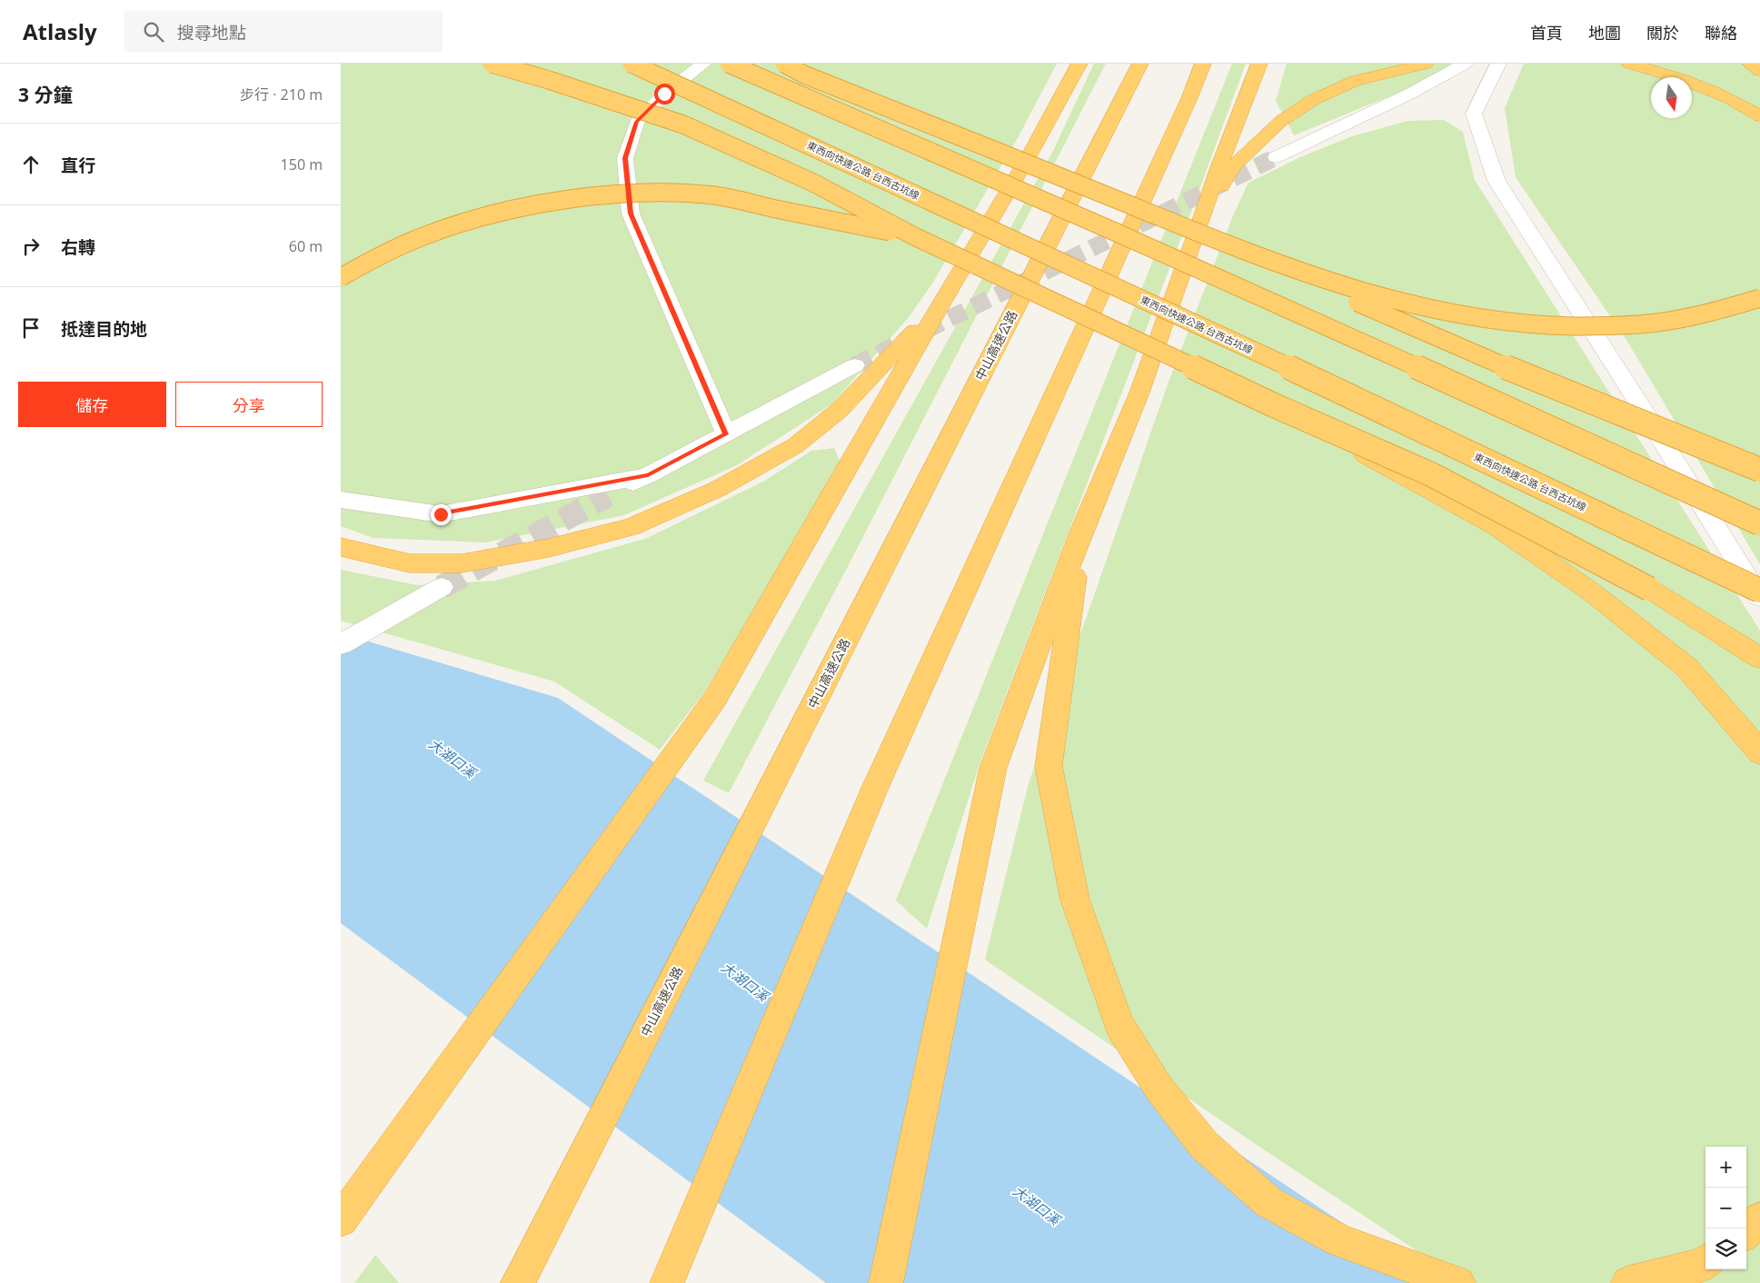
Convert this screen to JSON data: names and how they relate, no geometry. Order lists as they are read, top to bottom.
{
  "streets": {
    "highway": ["東西向快速公路 台西古坑線", "中山高速公路"]
  },
  "water": ["大湖口溪"],
  "north": "bottom",
  "page": {
    "header": "Atlasly",
    "search": "搜尋地點",
    "nav": [
      "首頁",
      "地圖",
      "關於",
      "聯絡"
    ],
    "heading": ["3 分鐘", "步行 · 210 m"],
    "list": [
      ["直行", "150 m"],
      ["右轉", "60 m"],
      "抵達目的地"
    ],
    "buttons": ["儲存", "分享"],
    "map_buttons": ["+", "−"]
  }
}
